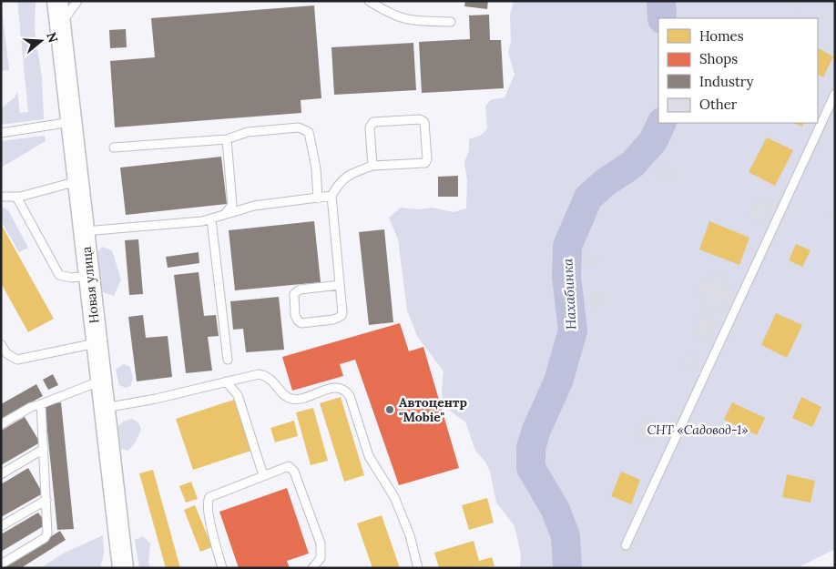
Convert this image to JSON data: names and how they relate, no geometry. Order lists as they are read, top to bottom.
{
  "streets": {
    "street": ["Новая улица"]
  },
  "water": ["Нахабинка"],
  "parks": ["СНТ «Садовод-1»"],
  "places": ["Автоцентр \"Mobie\""],
  "legend": [
    "Homes",
    "Shops",
    "Industry",
    "Other"
  ],
  "north": "right"
}
